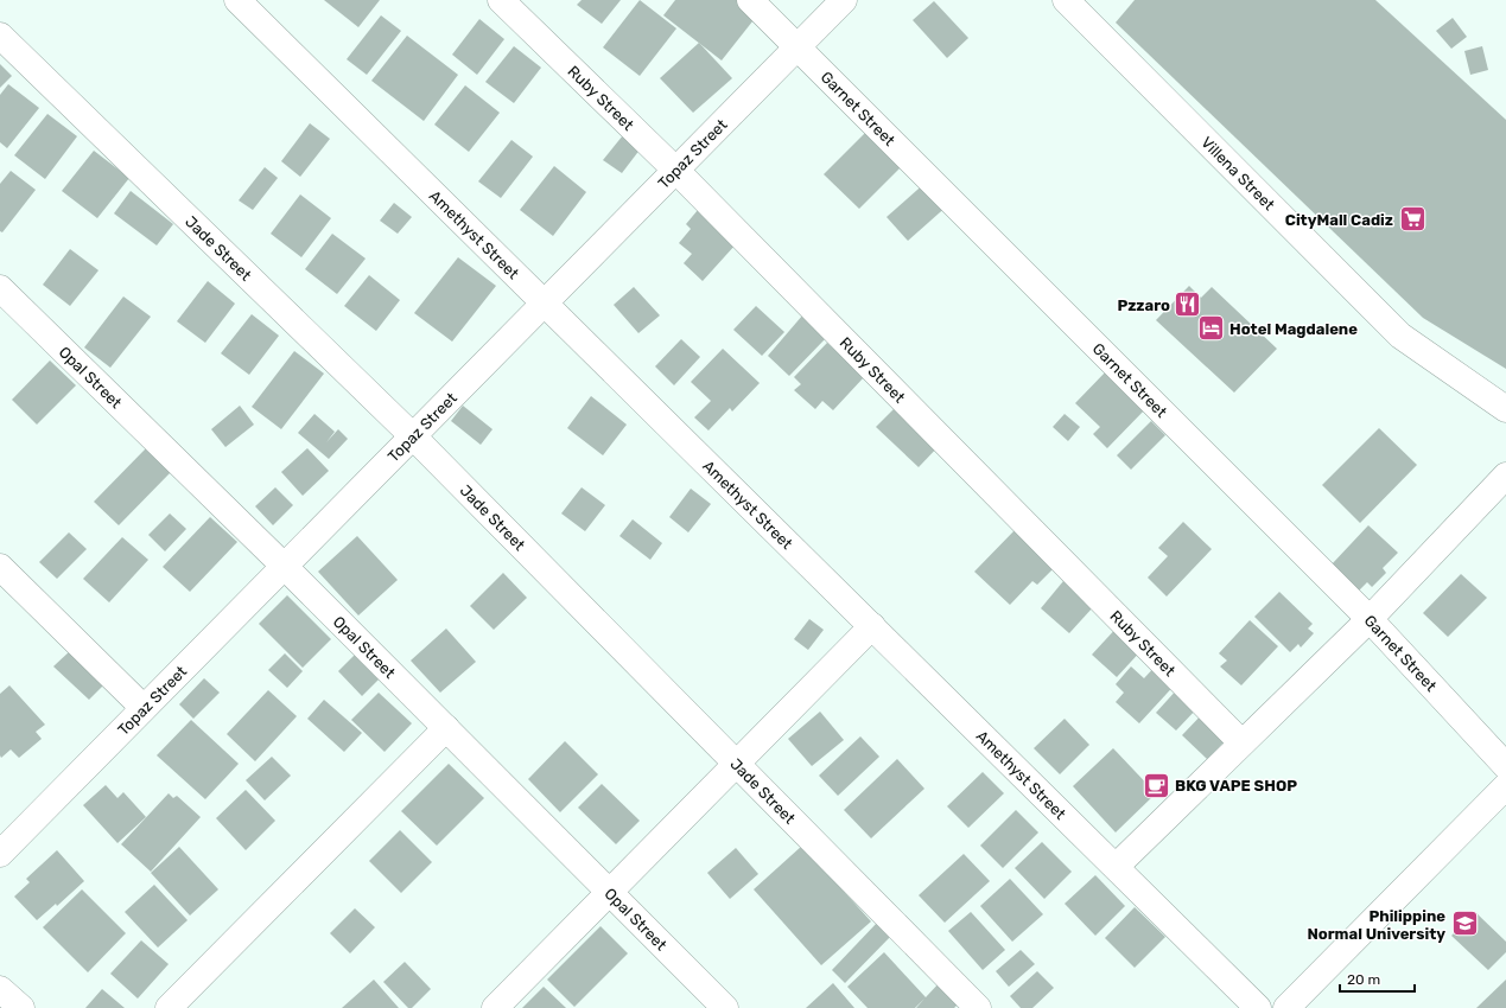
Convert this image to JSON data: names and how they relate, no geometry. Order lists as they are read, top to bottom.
{
  "streets": {
    "street": [
      "Ruby Street",
      "Garnet Street",
      "Topaz Street",
      "Villena Street",
      "Amethyst Street",
      "Jade Street",
      "Opal Street"
    ]
  },
  "crossings": [
    ["Ruby Street", "Topaz Street"],
    ["Garnet Street", "Topaz Street"],
    ["Topaz Street", "Amethyst Street"],
    ["Topaz Street", "Jade Street"],
    ["Topaz Street", "Opal Street"]
  ],
  "places": {
    "supermarket": ["CityMall Cadiz"],
    "restaurant": ["Pzzaro"],
    "hotel": ["Hotel Magdalene"],
    "cafe": ["BKG VAPE SHOP"],
    "school or university": ["Philippine Normal University"]
  },
  "scale_bar": "20 m"
}
